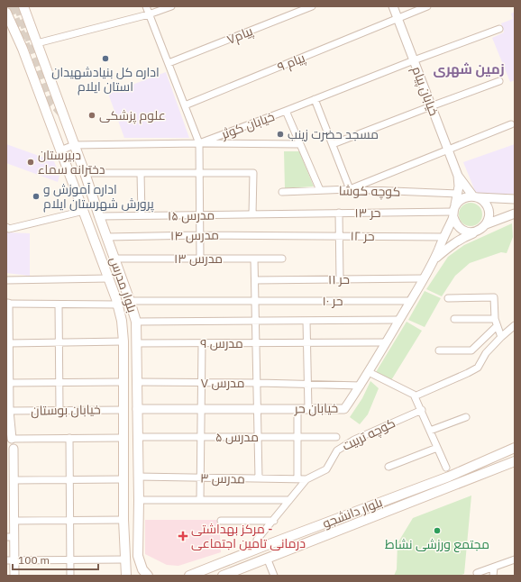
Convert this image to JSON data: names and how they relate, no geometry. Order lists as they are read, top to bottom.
{
  "streets": {
    "main road": ["بلوار مدرس", "بلوار دانشجو"],
    "street": [
      "پیام۷",
      "پیام ۹",
      "خیابان پیام",
      "خیابان کوثر",
      "کوچه کوشا",
      "۱۳ حر",
      "مدرس ۱۵",
      "مدرس ۱۴",
      "حر ۱۲",
      "مدرس ۱۳",
      "حر ۱۱",
      "حر ۱۰",
      "مدرس ۹",
      "مدرس ۷",
      "خیابان حر",
      "خیابان بوستان",
      "کوچه تربیت",
      "مدرس ۵",
      "مدرس ۳"
    ]
  },
  "crossings": [
    ["پیام ۹", "خیابان پیام"],
    ["خیابان پیام", "خیابان کوثر"],
    ["خیابان پیام", "کوچه کوشا"],
    ["خیابان پیام", "۱۳ حر"],
    ["خیابان پیام", "خیابان حر"],
    ["خیابان کوثر", "بلوار مدرس"],
    ["۱۳ حر", "مدرس ۱۵"],
    ["۱۳ حر", "خیابان حر"],
    ["مدرس ۱۵", "بلوار مدرس"],
    ["مدرس ۱۴", "حر ۱۲"],
    ["مدرس ۱۴", "بلوار مدرس"],
    ["حر ۱۲", "خیابان حر"],
    ["مدرس ۱۳", "بلوار مدرس"],
    ["حر ۱۱", "خیابان حر"],
    ["بلوار مدرس", "حر ۱۰"],
    ["بلوار مدرس", "مدرس ۹"],
    ["بلوار مدرس", "مدرس ۷"],
    ["بلوار مدرس", "خیابان حر"],
    ["بلوار مدرس", "خیابان بوستان"],
    ["بلوار مدرس", "مدرس ۵"],
    ["بلوار مدرس", "مدرس ۳"],
    ["حر ۱۰", "خیابان حر"],
    ["مدرس ۹", "خیابان حر"],
    ["مدرس ۷", "خیابان حر"],
    ["کوچه تربیت", "مدرس ۳"],
    ["کوچه تربیت", "بلوار دانشجو"]
  ],
  "districts": ["زمین شهری"],
  "places": {
    "other": [
      "اداره کل بنیادشهیدان استان ایلام",
      "علوم پزشکی",
      "مسجد حضرت زینب",
      "دبیرستان دخترانه سماء",
      "اداره آموزش و پرورش شهرستان ایلام",
      "مجتمع ورزشی نشاط"
    ],
    "health": ["مرکز بهداشتی - درمانی تامین اجتماعی"]
  },
  "scale_bar": "100 m"
}
